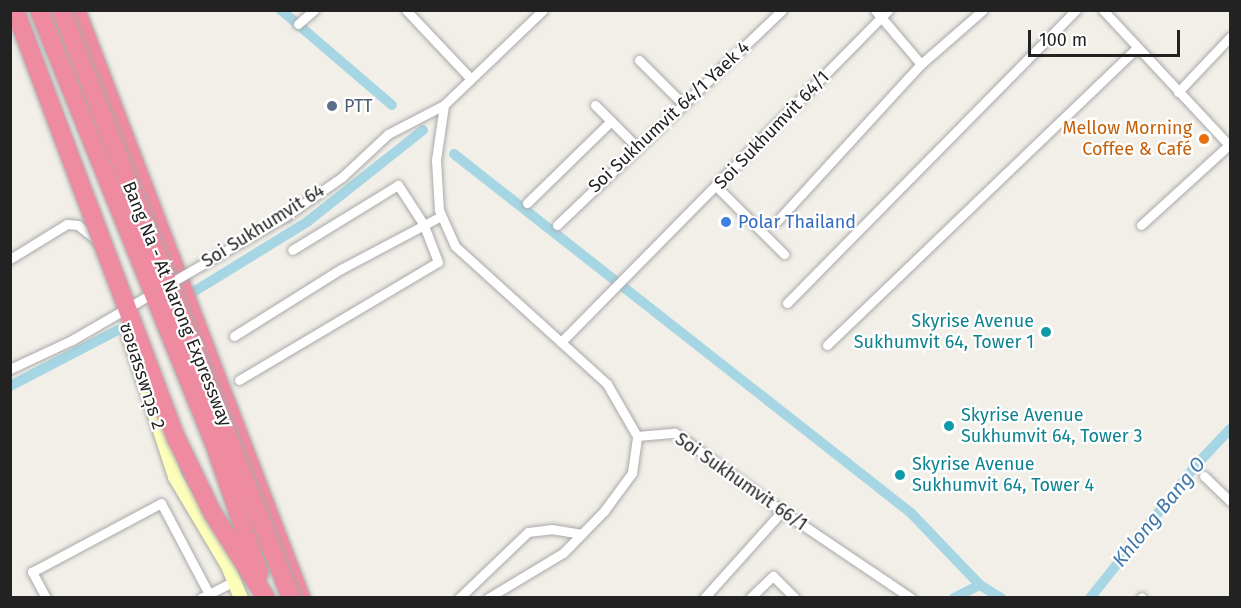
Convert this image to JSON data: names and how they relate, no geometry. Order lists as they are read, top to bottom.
{
  "streets": {
    "highway": ["Bang Na - At Narong Expressway"],
    "street": [
      "Soi Sukhumvit 64/1 Yaek 4",
      "Soi Sukhumvit 64/1",
      "Soi Sukhumvit 64",
      "ซอยสรรพาวุธ 2",
      "Soi Sukhumvit 66/1"
    ]
  },
  "water": ["Khlong Bang O"],
  "places": [
    "PTT",
    "Mellow Morning Coffee & Café",
    "Polar Thailand",
    "Skyrise Avenue Sukhumvit 64, Tower 1",
    "Skyrise Avenue Sukhumvit 64, Tower 3",
    "Skyrise Avenue Sukhumvit 64, Tower 4"
  ],
  "scale_bar": "100 m"
}
